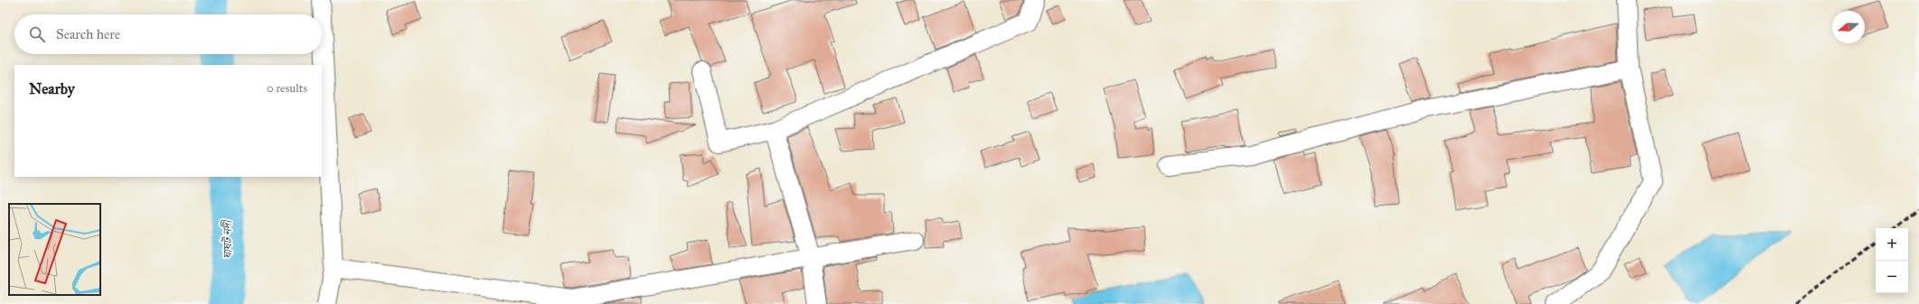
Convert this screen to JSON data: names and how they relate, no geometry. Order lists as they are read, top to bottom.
{
  "water": ["ঘাঘট নদী"],
  "north": "left",
  "page": {
    "search": "Search here",
    "heading": ["Nearby", "0 results"],
    "map_buttons": ["+", "−"]
  }
}
